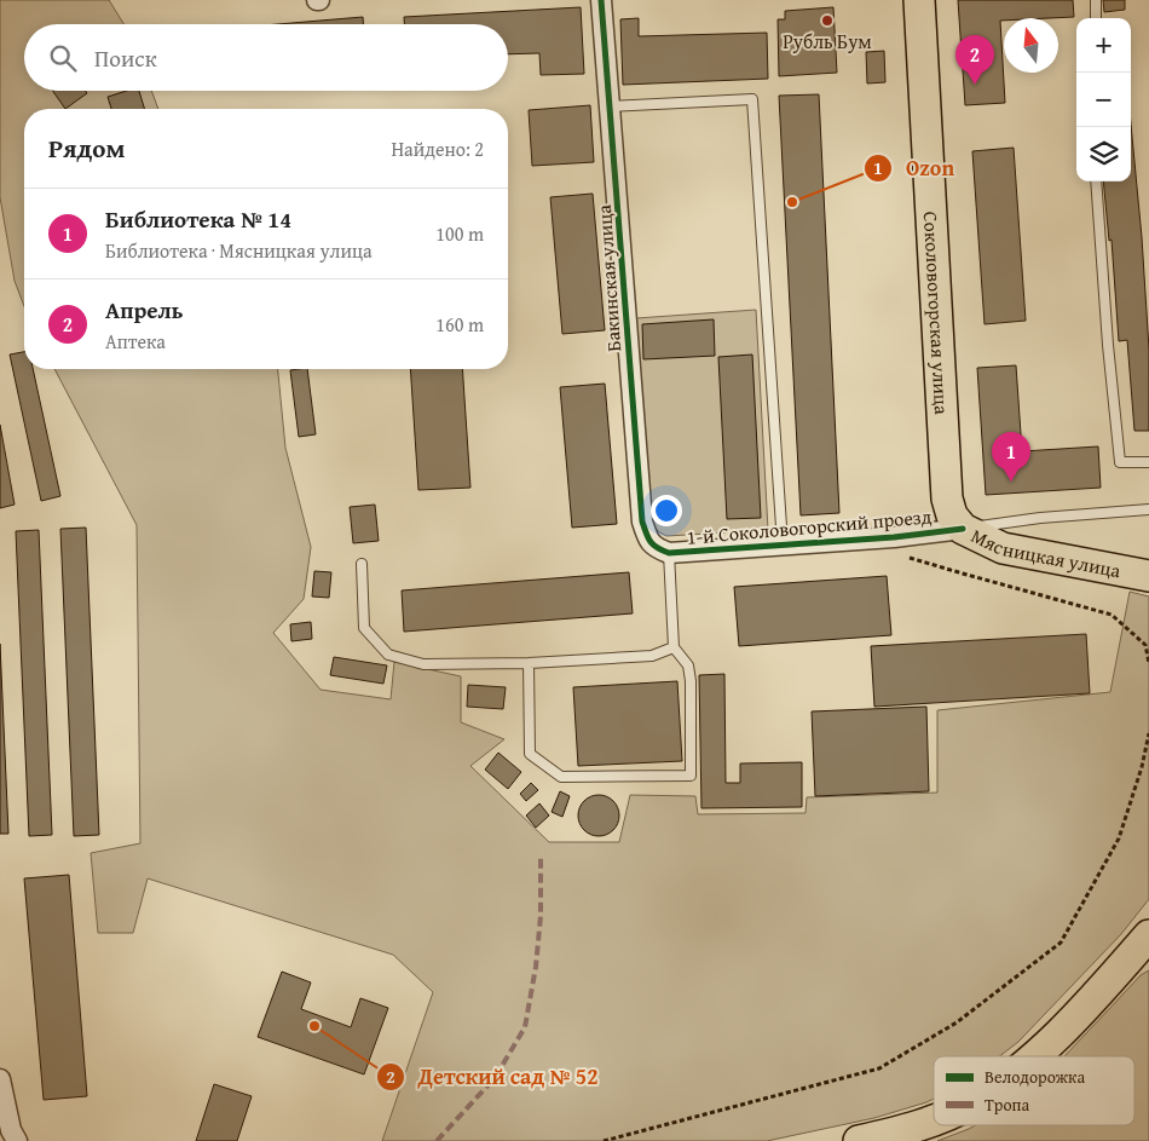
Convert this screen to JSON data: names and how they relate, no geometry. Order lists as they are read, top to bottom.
{
  "streets": {
    "main road": ["Соколовогорская улица", "Мясницкая улица"],
    "street": ["Бакинская улица", "1-й Соколовогорский проезд"]
  },
  "crossings": [
    ["Бакинская улица", "1-й Соколовогорский проезд"],
    ["Соколовогорская улица", "1-й Соколовогорский проезд"],
    ["Соколовогорская улица", "Мясницкая улица"],
    ["1-й Соколовогорский проезд", "Мясницкая улица"]
  ],
  "places": ["Рубль Бум", "Ozon", "Детский сад № 52"],
  "legend": ["Велодорожка", "Тропа"],
  "north": "top",
  "page": {
    "map_buttons": ["+", "−"],
    "search": "Поиск",
    "pins": ["2", "1"],
    "heading": ["Рядом", "Найдено: 2"],
    "list": [
      {
        "mark": "1",
        "name": "Библиотека № 14",
        "note": "Библиотека · Мясницкая улица",
        "value": "100 m"
      },
      {
        "mark": "2",
        "name": "Апрель",
        "note": "Аптека",
        "value": "160 m"
      }
    ]
  }
}
